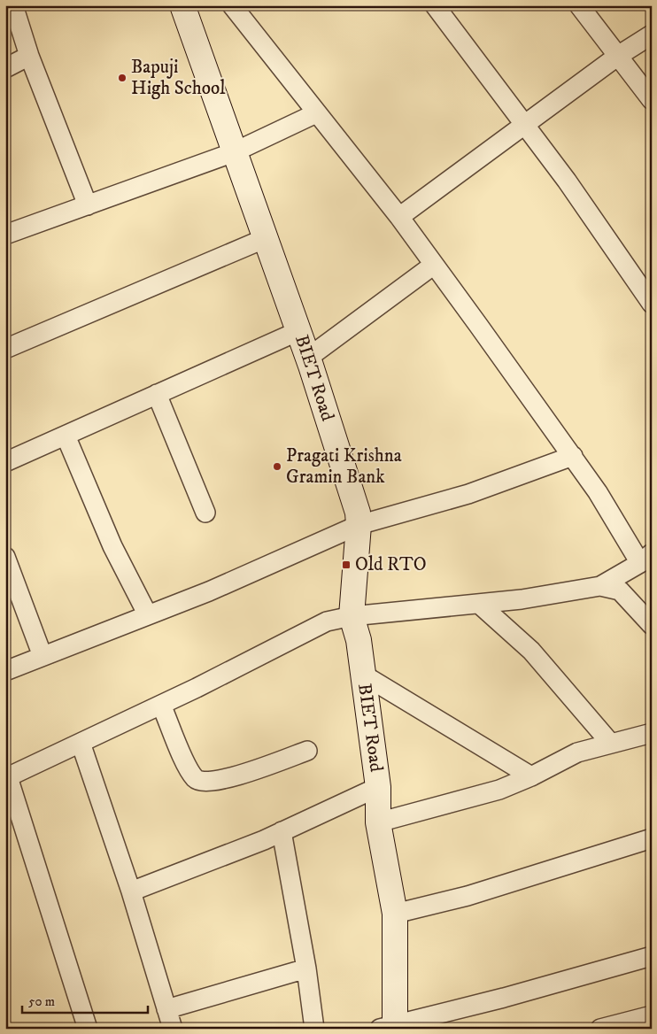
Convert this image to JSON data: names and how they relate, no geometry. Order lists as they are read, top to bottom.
{
  "streets": {
    "street": ["BIET Road"]
  },
  "places": {
    "other": ["Bapuji High School", "Pragati Krishna Gramin Bank"],
    "transit": ["Old RTO"]
  },
  "scale_bar": "50 m"
}
